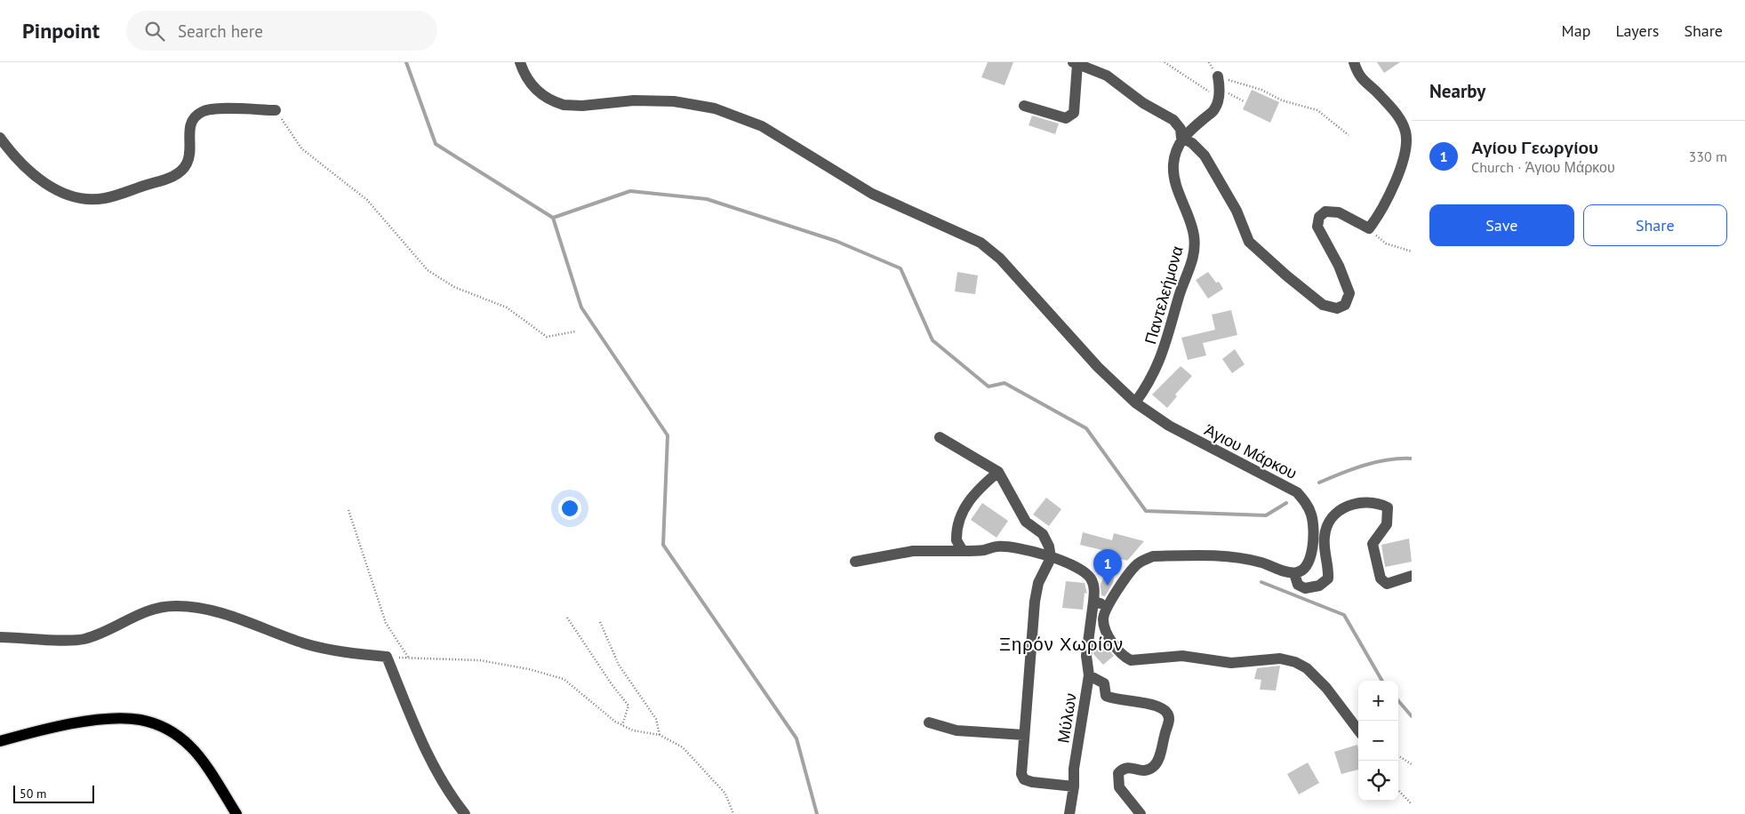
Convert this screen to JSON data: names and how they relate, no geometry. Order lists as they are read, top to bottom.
{
  "streets": {
    "street": ["Παντελεήμονα", "Άγιου Μάρκου", "Μύλων"]
  },
  "crossings": [
    ["Παντελεήμονα", "Άγιου Μάρκου"]
  ],
  "districts": ["Ξηρόν Χωρίον"],
  "scale_bar": "50 m",
  "page": {
    "header": "Pinpoint",
    "search": "Search here",
    "nav": ["Map", "Layers", "Share"],
    "heading": "Nearby",
    "list": [
      {
        "mark": "1",
        "name": "Αγίου Γεωργίου",
        "note": "Church · Άγιου Μάρκου",
        "value": "330 m"
      }
    ],
    "buttons": ["Save", "Share"],
    "pins": "1",
    "map_buttons": ["+", "−"],
    "scale": "50 m"
  }
}
